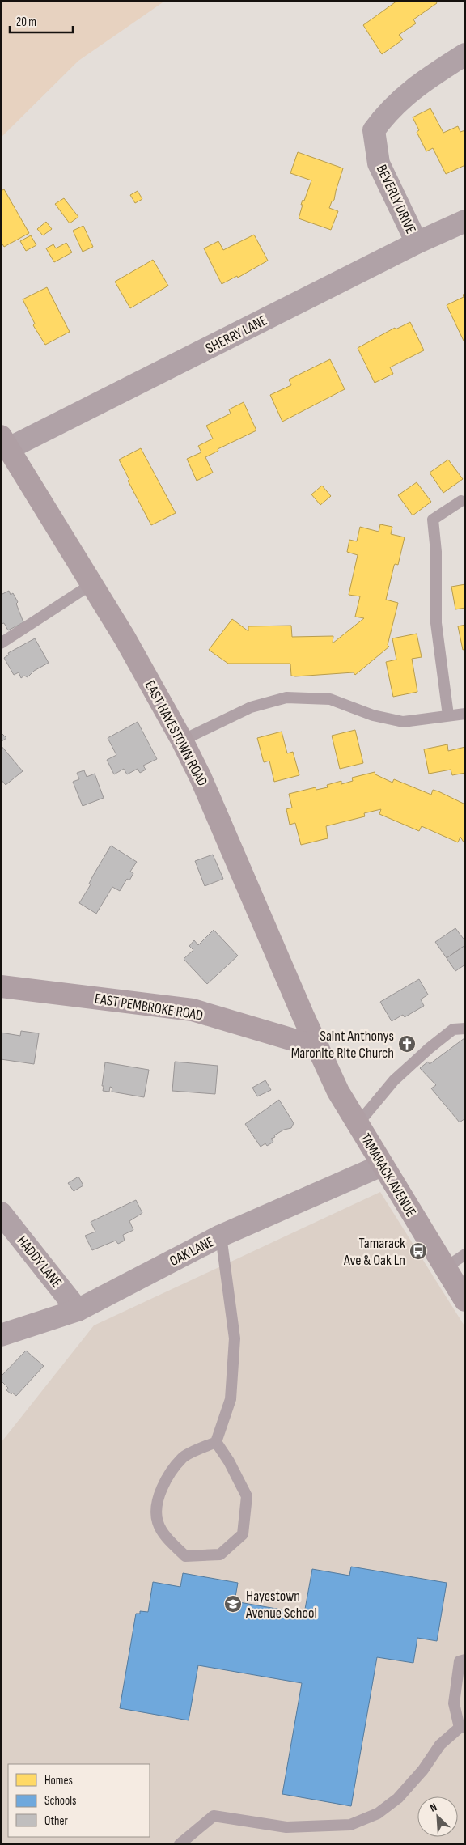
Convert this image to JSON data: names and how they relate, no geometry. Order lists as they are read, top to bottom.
{
  "streets": {
    "street": [
      "BEVERLY DRIVE",
      "SHERRY LANE",
      "EAST HAYESTOWN ROAD",
      "EAST PEMBROKE ROAD",
      "TAMARACK AVENUE",
      "OAK LANE",
      "HADDY LANE"
    ]
  },
  "crossings": [
    ["BEVERLY DRIVE", "SHERRY LANE"],
    ["SHERRY LANE", "EAST HAYESTOWN ROAD"],
    ["EAST HAYESTOWN ROAD", "EAST PEMBROKE ROAD"],
    ["EAST HAYESTOWN ROAD", "TAMARACK AVENUE"],
    ["EAST PEMBROKE ROAD", "TAMARACK AVENUE"],
    ["TAMARACK AVENUE", "OAK LANE"],
    ["OAK LANE", "HADDY LANE"]
  ],
  "places": {
    "church": ["Saint Anthonys Maronite Rite Church"],
    "bus stop": ["Tamarack Ave & Oak Ln"],
    "school or university": ["Hayestown Avenue School"]
  },
  "legend": ["Homes", "Schools", "Other"],
  "scale_bar": "20 m",
  "north": "top left"
}
